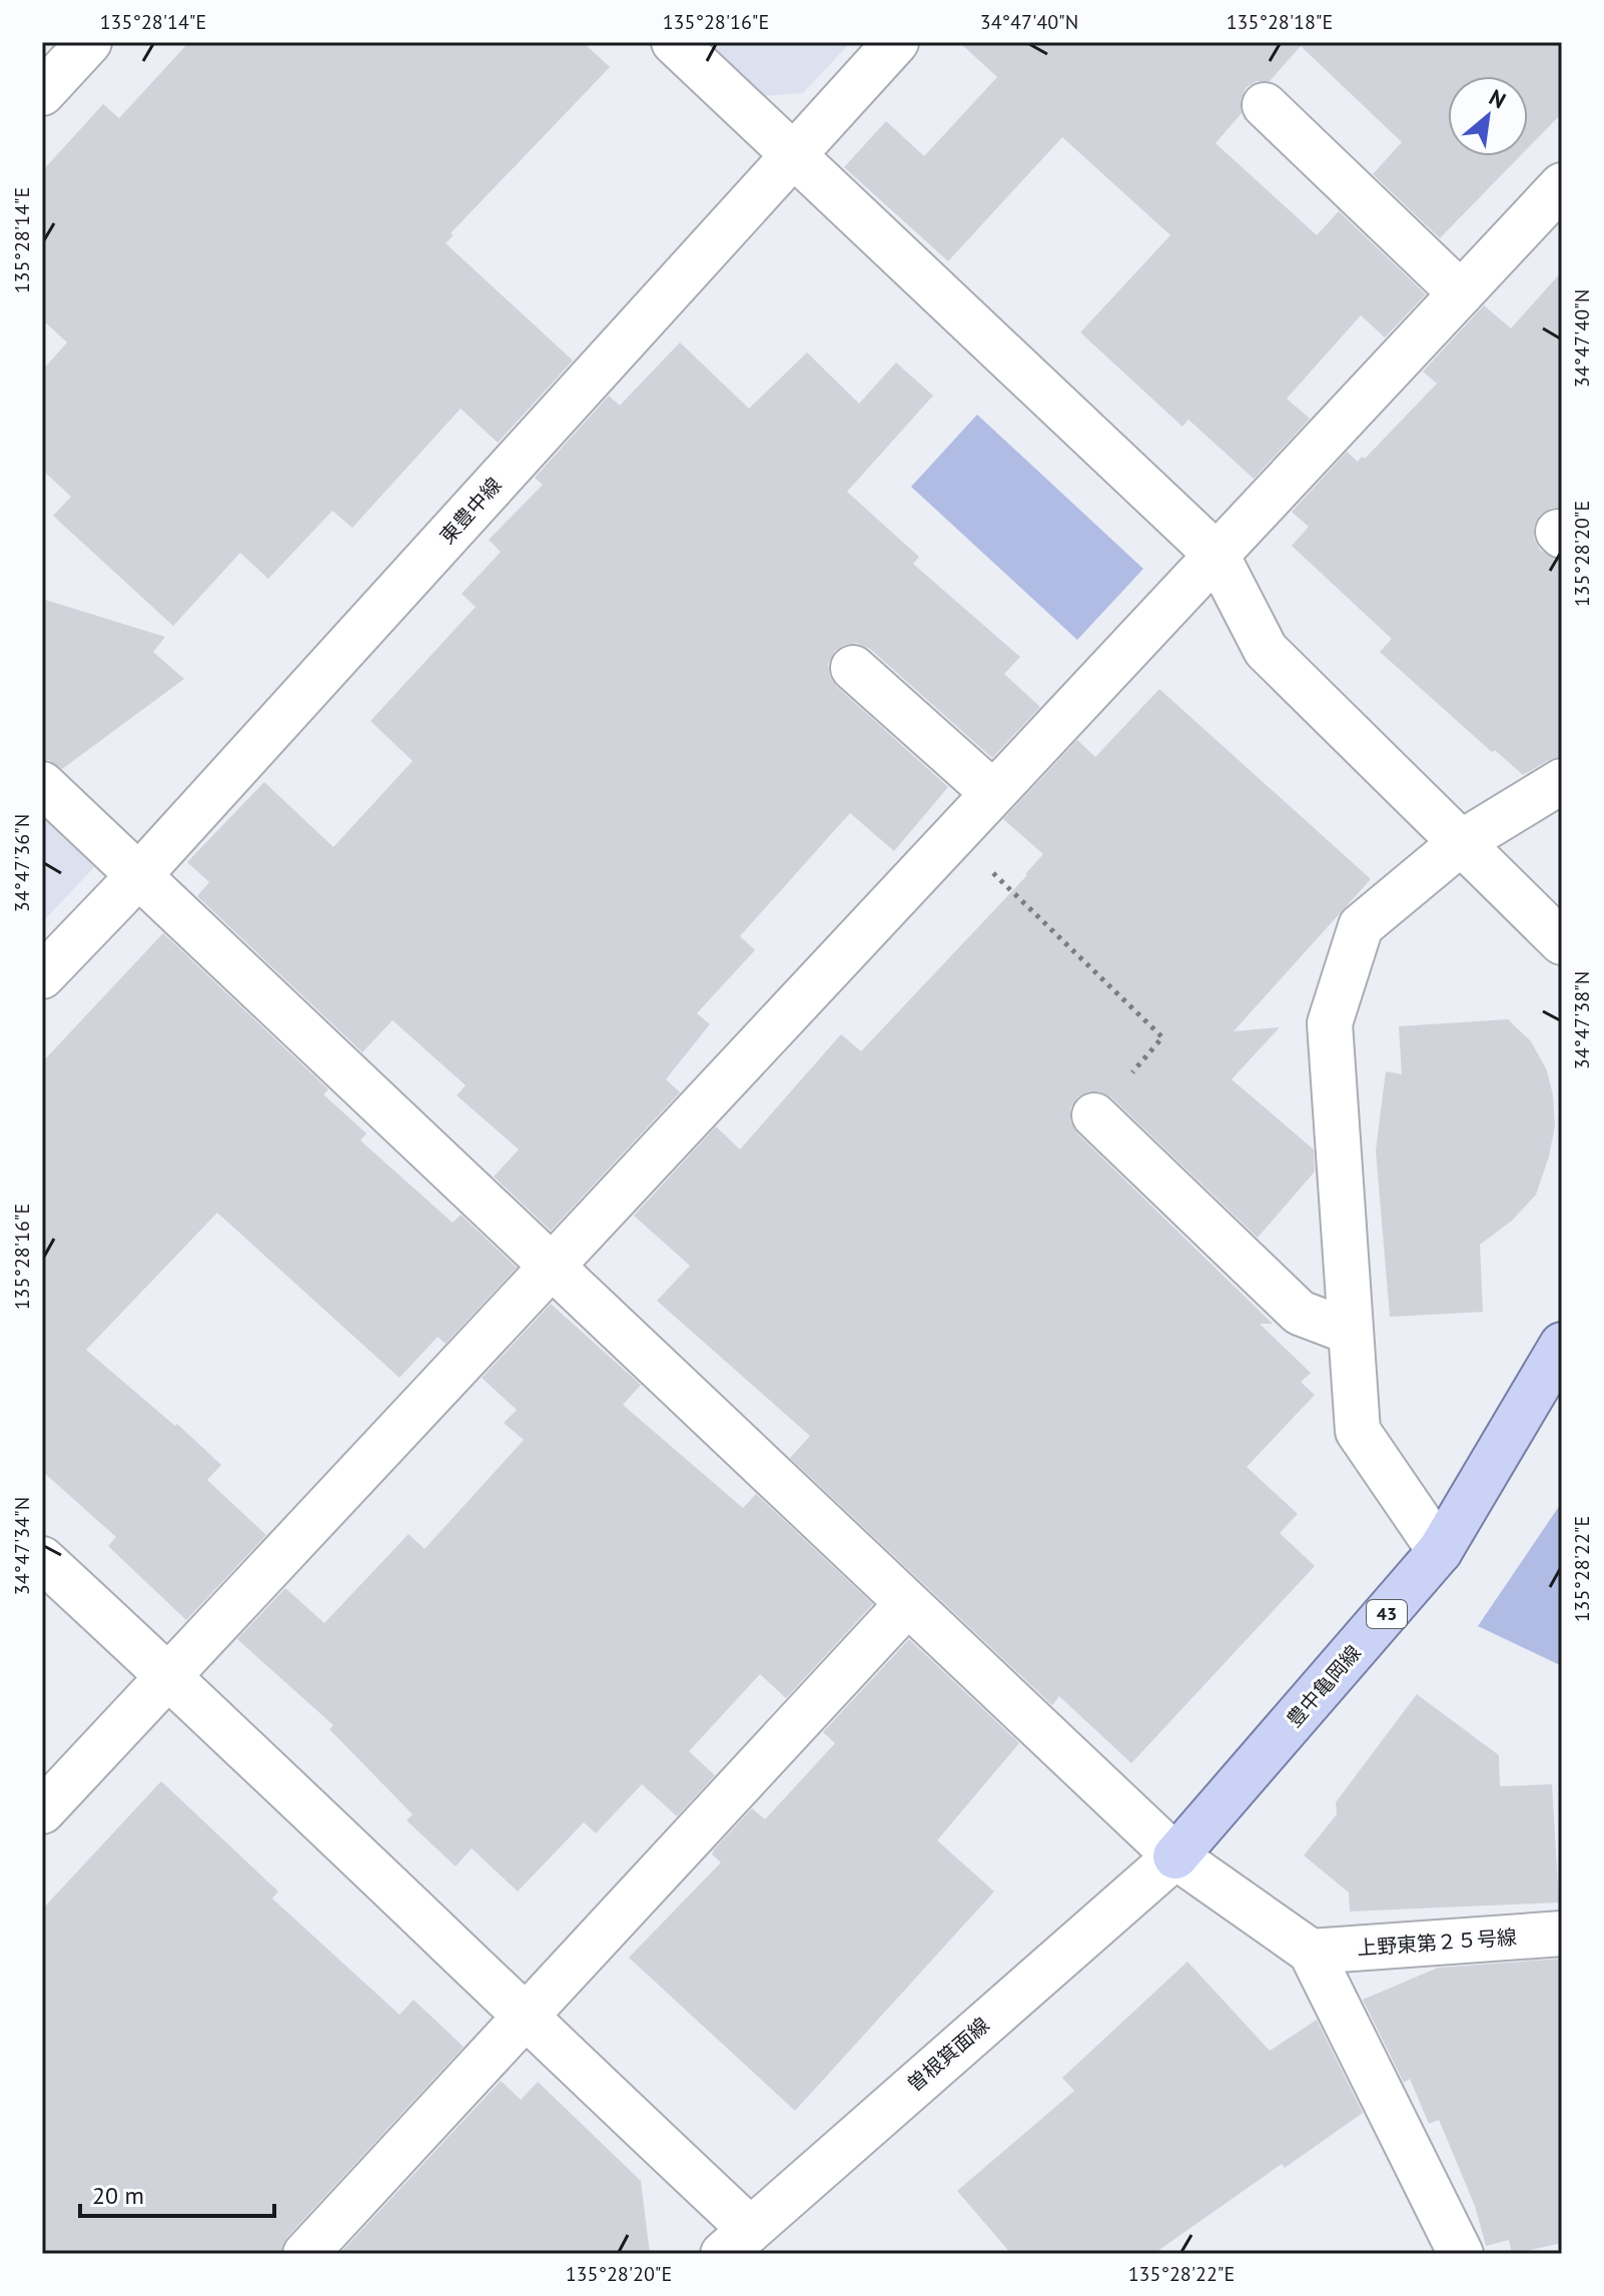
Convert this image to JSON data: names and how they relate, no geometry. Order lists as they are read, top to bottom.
{
  "streets": {
    "main road": ["43", "豊中亀岡線"],
    "street": ["東豊中線", "上野東第２５号線", "曽根箕面線"]
  },
  "crossings": [
    ["豊中亀岡線", "曽根箕面線"]
  ],
  "scale_bar": "20 m",
  "north": "top right",
  "coordinates": [
    "135°28'14\"E",
    "135°28'16\"E",
    "34°47'40\"N",
    "135°28'18\"E",
    "135°28'20\"E",
    "34°47'36\"N",
    "34°47'38\"N",
    "34°47'34\"N",
    "135°28'22\"E"
  ]
}
